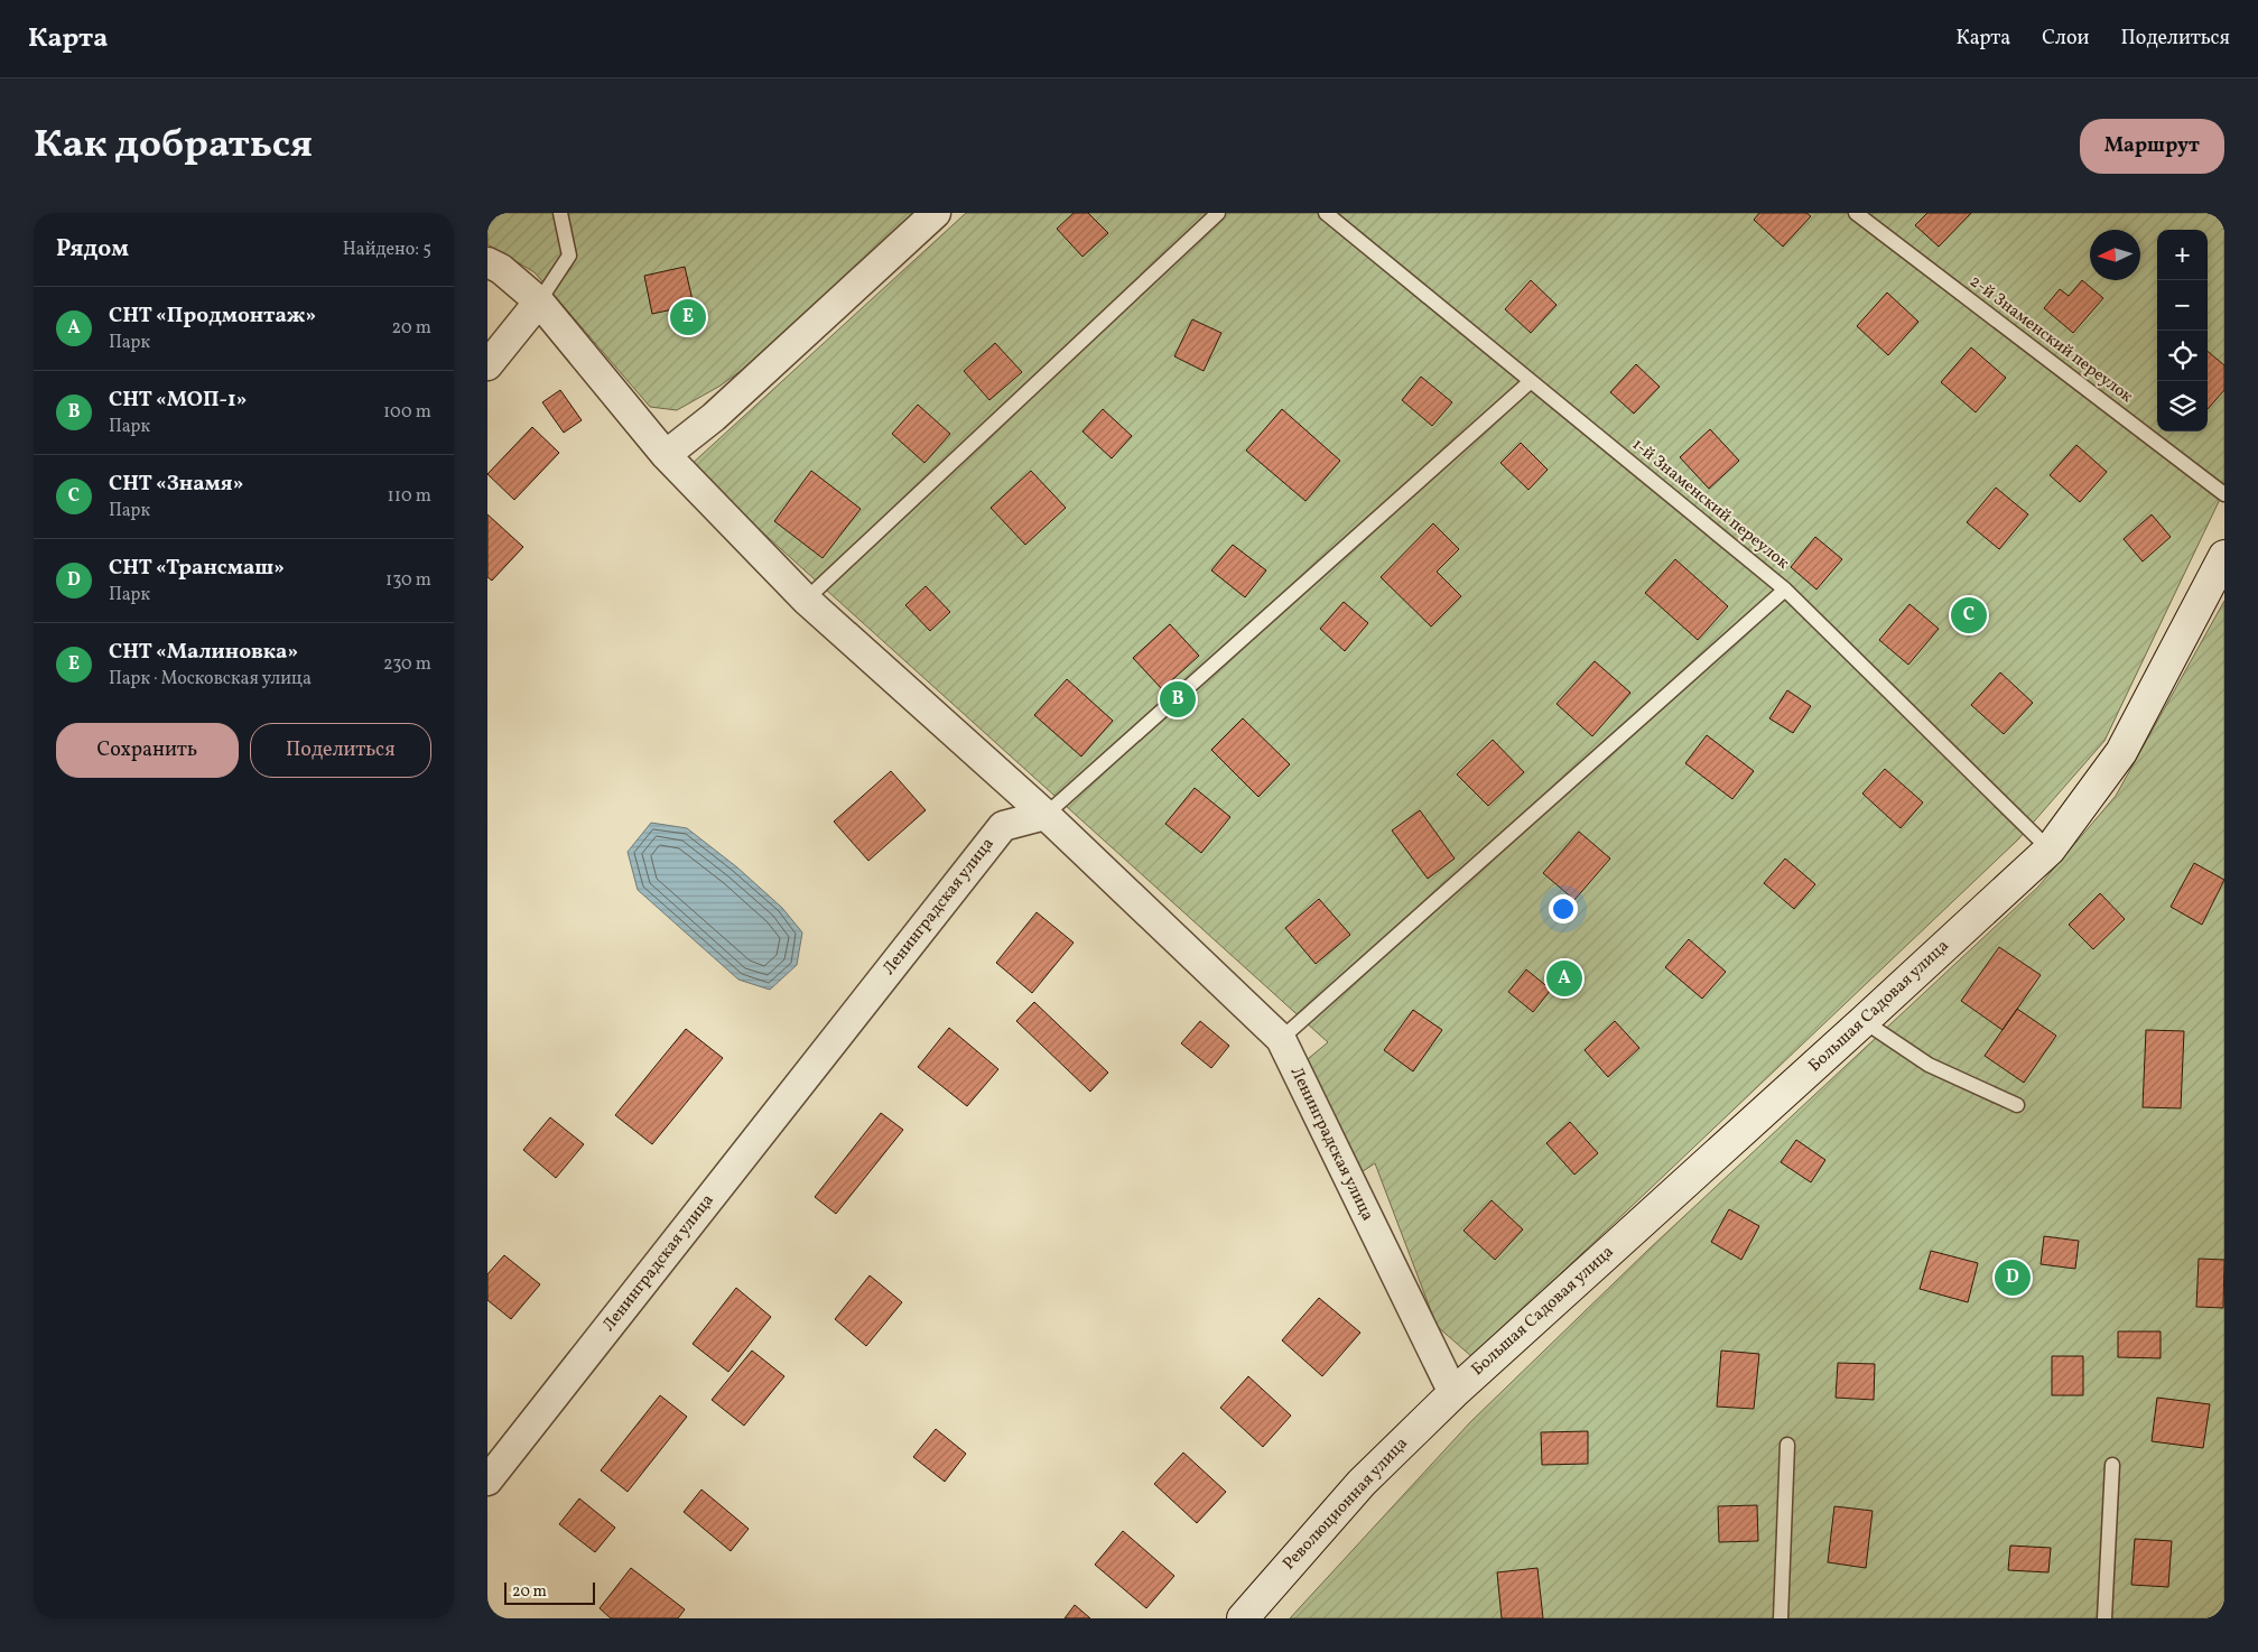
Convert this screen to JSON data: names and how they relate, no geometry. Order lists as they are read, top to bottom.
{
  "streets": {
    "street": ["Ленинградская улица", "Большая Садовая улица", "Революционная улица"],
    "lane": ["2-й Знаменский переулок", "1-й Знаменский переулок"]
  },
  "crossings": [
    ["1-й Знаменский переулок", "Большая Садовая улица"],
    ["Ленинградская улица", "Большая Садовая улица"],
    ["Ленинградская улица", "Революционная улица"],
    ["Большая Садовая улица", "Революционная улица"]
  ],
  "scale_bar": "20 m",
  "north": "left",
  "page": {
    "header": "Карта",
    "nav": ["Карта", "Слои", "Поделиться"],
    "title": "Как добраться",
    "buttons": [
      "Маршрут",
      ["Сохранить", "Поделиться"]
    ],
    "heading": ["Рядом", "Найдено: 5"],
    "map_buttons": ["+", "−"],
    "list": [
      {
        "mark": "A",
        "name": "СНТ «Продмонтаж»",
        "note": "Парк",
        "value": "20 m"
      },
      {
        "mark": "B",
        "name": "СНТ «МОП-1»",
        "note": "Парк",
        "value": "100 m"
      },
      {
        "mark": "C",
        "name": "СНТ «Знамя»",
        "note": "Парк",
        "value": "110 m"
      },
      {
        "mark": "D",
        "name": "СНТ «Трансмаш»",
        "note": "Парк",
        "value": "130 m"
      },
      {
        "mark": "E",
        "name": "СНТ «Малиновка»",
        "note": "Парк · Московская улица",
        "value": "230 m"
      }
    ],
    "pins": [
      "E",
      "C",
      "B",
      "A",
      "D"
    ],
    "scale": "20 m"
  }
}
